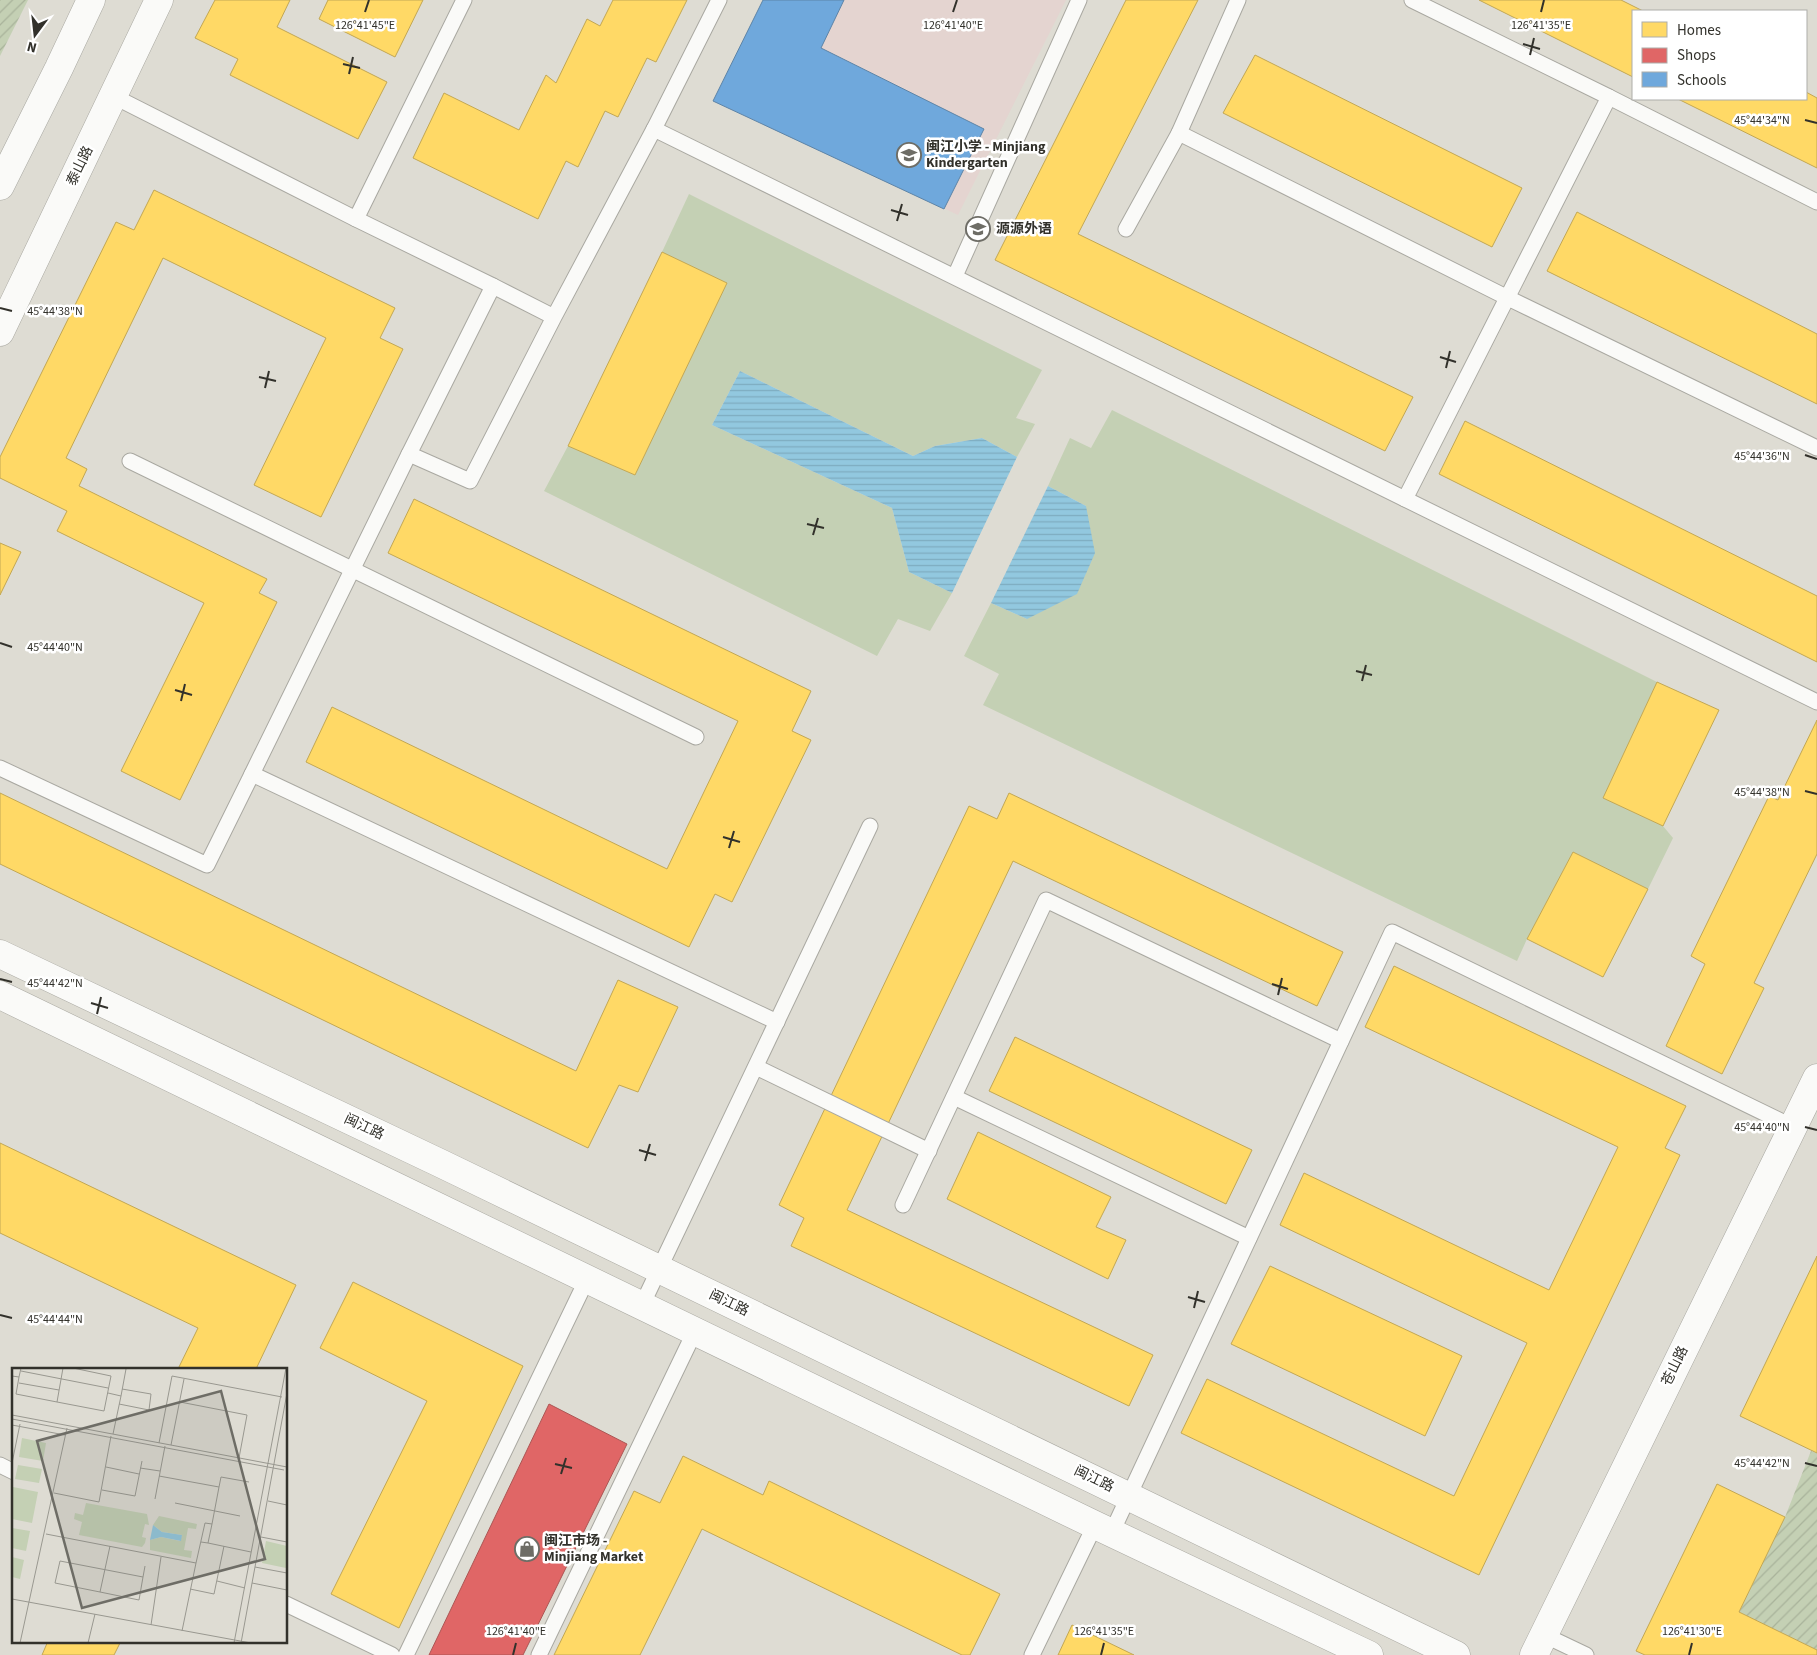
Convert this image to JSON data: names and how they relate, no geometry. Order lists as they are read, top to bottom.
{
  "streets": {
    "main road": ["泰山路", "闽江路", "苍山路"]
  },
  "places": {
    "school or university": ["闽江小学 - Minjiang Kindergarten", "源源外语"],
    "shop": ["闽江市场 - Minjiang Market"]
  },
  "legend": ["Homes", "Shops", "Schools"],
  "north": "bottom",
  "coordinates": [
    "126°41'45\"E",
    "126°41'40\"E",
    "126°41'35\"E",
    "45°44'34\"N",
    "45°44'38\"N",
    "45°44'36\"N",
    "45°44'40\"N",
    "45°44'42\"N",
    "45°44'44\"N",
    "126°41'30\"E"
  ]
}
